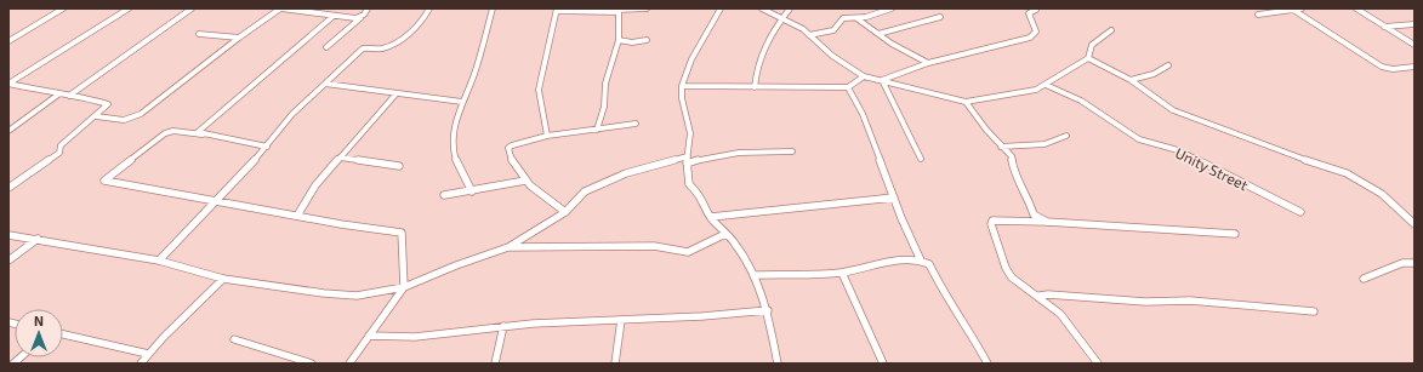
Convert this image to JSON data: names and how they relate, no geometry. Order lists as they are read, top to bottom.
{
  "streets": {
    "street": ["Unity Street"]
  },
  "north": "top"
}
